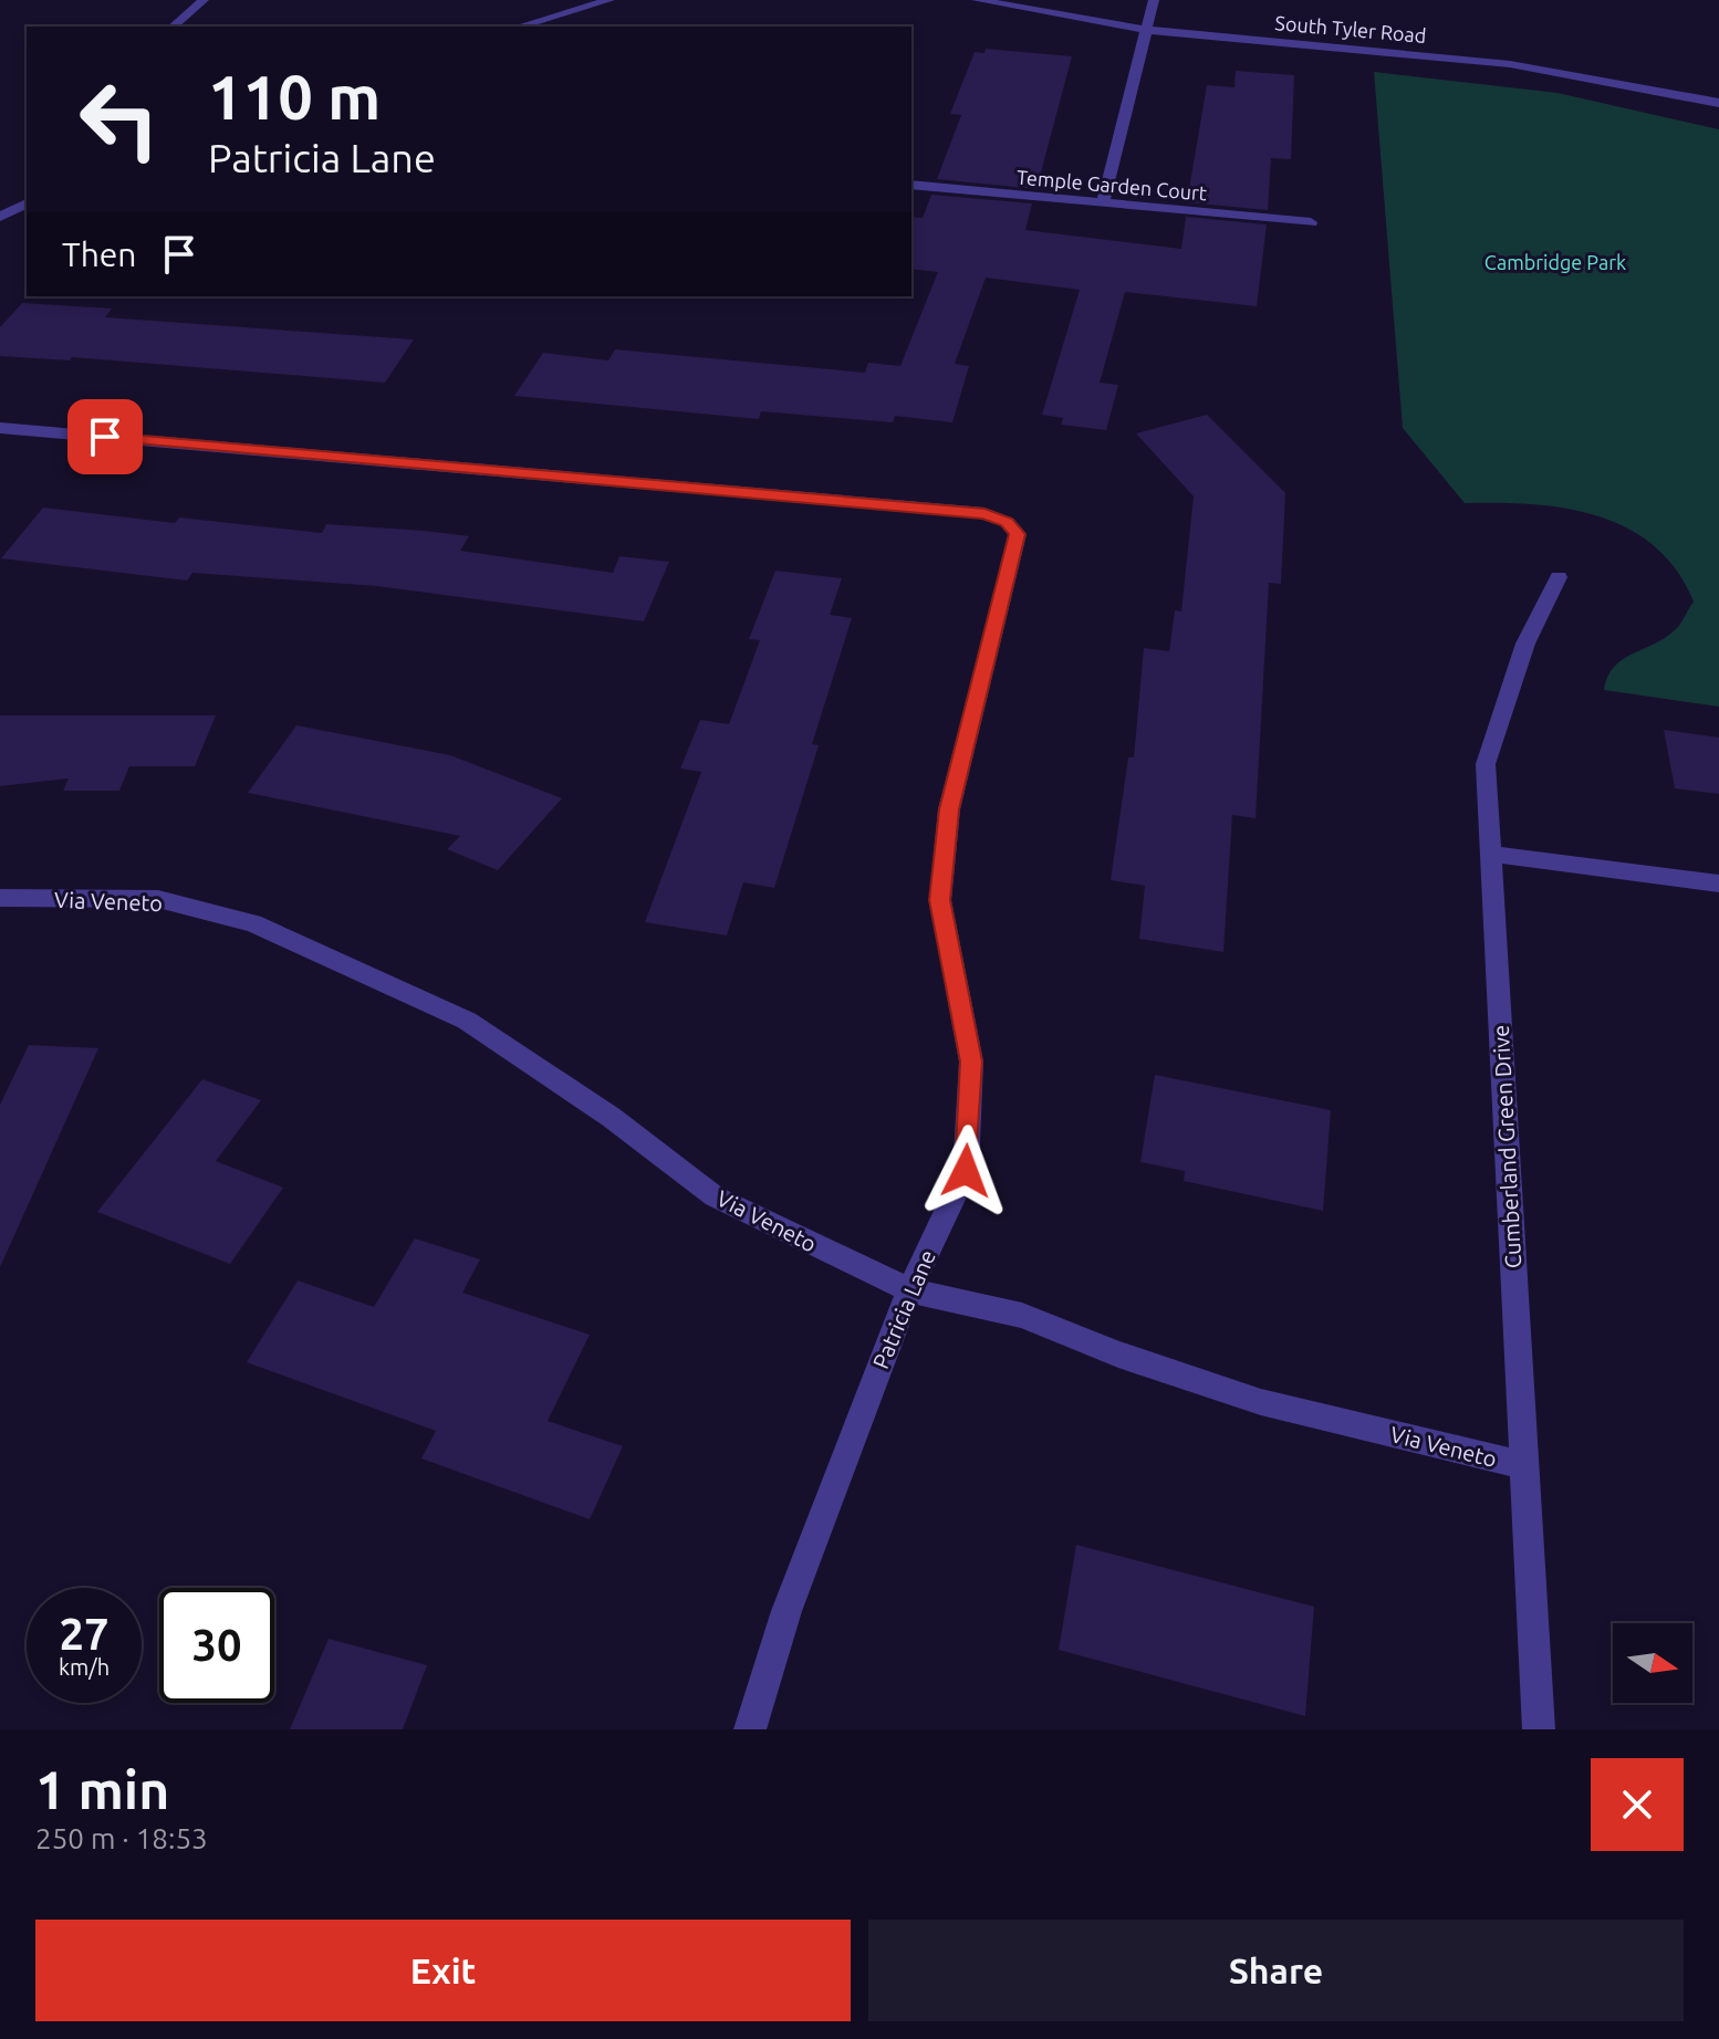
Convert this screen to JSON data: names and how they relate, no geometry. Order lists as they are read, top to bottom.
{
  "streets": {
    "street": [
      "South Tyler Road",
      "Temple Garden Court",
      "Via Veneto",
      "Cumberland Green Drive",
      "Patricia Lane"
    ]
  },
  "crossings": [
    ["Via Veneto", "Cumberland Green Drive"],
    ["Via Veneto", "Patricia Lane"]
  ],
  "parks": ["Cambridge Park"],
  "north": "right",
  "page": {
    "turn": ["110 m", "Patricia Lane"],
    "then": "Then",
    "speed": "27 km/h",
    "limit": "30",
    "heading": ["1 min", "250 m · 18:53"],
    "buttons": ["Exit", "Share"]
  }
}
